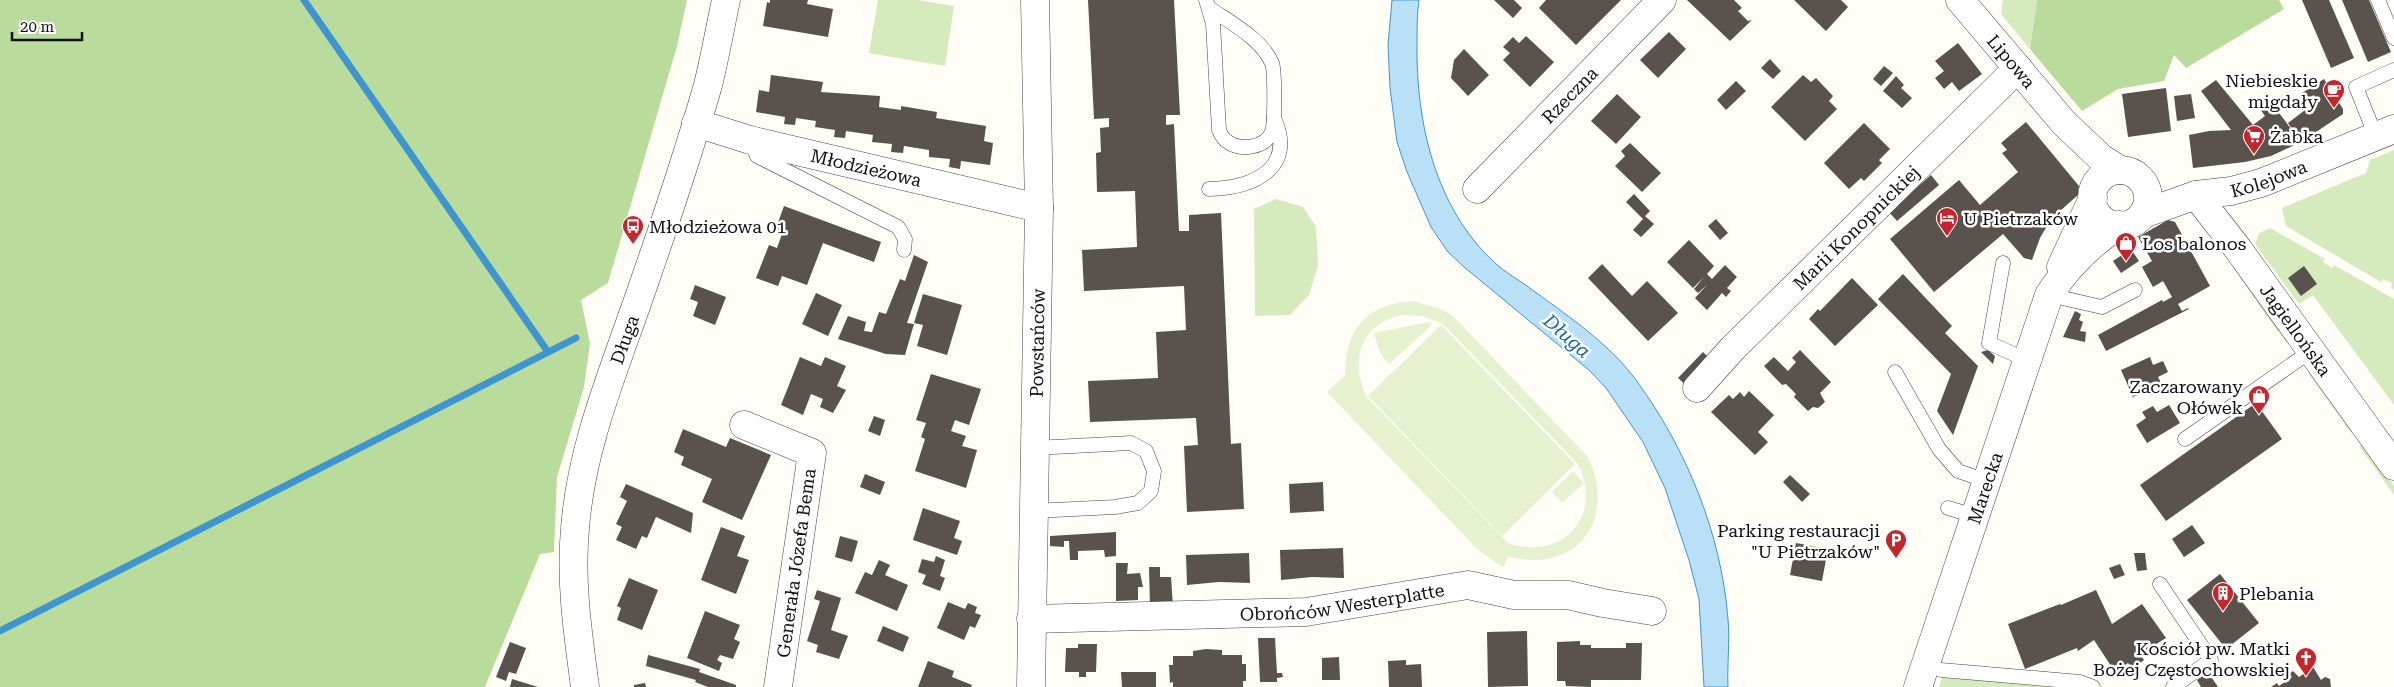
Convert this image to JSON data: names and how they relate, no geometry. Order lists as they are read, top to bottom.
{
  "streets": {
    "street": [
      "Lipowa",
      "Rzeczna",
      "Młodzieżowa",
      "Kolejowa",
      "Marii Konopnickiej",
      "Jagiellońska",
      "Długa",
      "Powstańców",
      "Marecka",
      "Generała Józefa Bema",
      "Obrońców Westerplatte"
    ]
  },
  "crossings": [
    ["Lipowa", "Kolejowa"],
    ["Lipowa", "Marii Konopnickiej"],
    ["Lipowa", "Marecka"],
    ["Młodzieżowa", "Długa"],
    ["Młodzieżowa", "Powstańców"],
    ["Kolejowa", "Jagiellońska"],
    ["Kolejowa", "Marecka"],
    ["Powstańców", "Obrońców Westerplatte"]
  ],
  "water": ["Długa"],
  "places": {
    "cafe": ["Niebieskie migdały"],
    "supermarket": ["Żabka"],
    "hotel": ["U Pietrzaków"],
    "bus stop": ["Młodzieżowa 01"],
    "shop": ["Los balonos", "Zaczarowany Ołówek"],
    "parking": ["Parking restauracji \"U Pietrzaków\""],
    "building": ["Plebania"],
    "church": ["Kościół pw. Matki Bożej Częstochowskiej"]
  },
  "scale_bar": "20 m"
}
